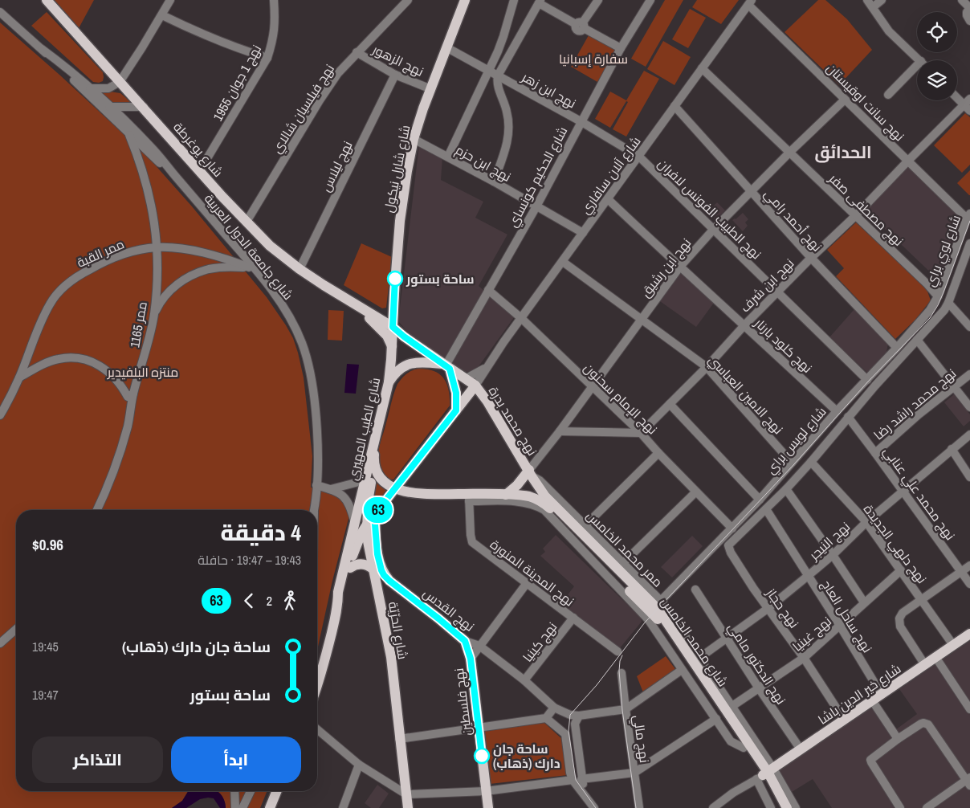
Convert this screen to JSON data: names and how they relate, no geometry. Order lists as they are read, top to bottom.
{
  "streets": {
    "main road": [
      "شارع يوغرطة",
      "شارع شارل نيكول",
      "نهج محمد بدرة",
      "شارع الطيب المهيري",
      "نهج القدس",
      "شارع الحرّيّة",
      "شارع محمد الخامس",
      "شارع خير الدين باشا",
      "نهج فلسطين"
    ],
    "street": [
      "نهج الزهور",
      "نهج 1 جوان 1955",
      "نهج ابن زهر",
      "نهج سانت اوقيستان",
      "نهج فيلسيان شالاي",
      "نهج ابن حزم",
      "نهج ليلاس",
      "شارع آلان سافاري",
      "شارع الحكيم كونساي",
      "نهج الطبيب الفونس لافران",
      "نهج مصطفى صفر",
      "نهج أحمد رامي",
      "شارع جامعة الدول العربية",
      "شارع لوي براي",
      "ممر القبة",
      "نهج ابن رشيق",
      "نهج ابن شرف",
      "ممر 1165",
      "نهج كلود بارنار",
      "نهج الامين العباسي",
      "نهج الإمام سحنون",
      "نهج محمد راشد رضا",
      "شارع لويس براي",
      "نهج محمد علي عنابي",
      "نهج النيجر",
      "نهج دلهي الجديدة",
      "ممر محمد الخامس",
      "نهج المدينة المنورة",
      "نهج حجاز",
      "نهج ساحل العاج",
      "نهج غينيا",
      "نهج كينيا",
      "نهج الدكتور مامي",
      "نهج مالي"
    ]
  },
  "crossings": [
    ["نهج الزهور", "نهج فيلسيان شالاي"],
    ["نهج الزهور", "نهج ليلاس"],
    ["نهج الزهور", "شارع شارل نيكول"],
    ["نهج 1 جوان 1955", "شارع يوغرطة"],
    ["نهج ابن زهر", "شارع شارل نيكول"],
    ["نهج ابن زهر", "شارع آلان سافاري"],
    ["نهج ابن زهر", "شارع الحكيم كونساي"],
    ["نهج ابن زهر", "نهج الطبيب الفونس لافران"],
    ["نهج سانت اوقيستان", "شارع آلان سافاري"],
    ["نهج سانت اوقيستان", "شارع لوي براي"],
    ["نهج سانت اوقيستان", "نهج ابن رشيق"],
    ["نهج سانت اوقيستان", "نهج ابن شرف"],
    ["نهج فيلسيان شالاي", "شارع يوغرطة"],
    ["شارع يوغرطة", "نهج ليلاس"],
    ["شارع يوغرطة", "شارع شارل نيكول"],
    ["شارع يوغرطة", "شارع آلان سافاري"],
    ["شارع يوغرطة", "شارع الحكيم كونساي"],
    ["شارع يوغرطة", "نهج محمد بدرة"],
    ["شارع يوغرطة", "شارع الطيب المهيري"],
    ["نهج ابن حزم", "شارع شارل نيكول"],
    ["نهج ابن حزم", "شارع آلان سافاري"],
    ["نهج ابن حزم", "شارع الحكيم كونساي"],
    ["شارع شارل نيكول", "شارع الطيب المهيري"],
    ["شارع آلان سافاري", "نهج الطبيب الفونس لافران"],
    ["شارع آلان سافاري", "نهج مصطفى صفر"],
    ["شارع آلان سافاري", "نهج أحمد رامي"],
    ["شارع آلان سافاري", "نهج كلود بارنار"],
    ["شارع آلان سافاري", "نهج الامين العباسي"],
    ["شارع آلان سافاري", "نهج الإمام سحنون"],
    ["شارع آلان سافاري", "نهج محمد بدرة"],
    ["شارع الحكيم كونساي", "نهج الإمام سحنون"],
    ["نهج الطبيب الفونس لافران", "نهج ابن رشيق"],
    ["نهج الطبيب الفونس لافران", "نهج ابن شرف"],
    ["نهج الطبيب الفونس لافران", "شارع لويس براي"],
    ["نهج مصطفى صفر", "شارع لوي براي"],
    ["نهج مصطفى صفر", "نهج ابن رشيق"],
    ["نهج مصطفى صفر", "نهج ابن شرف"],
    ["نهج مصطفى صفر", "شارع لويس براي"],
    ["نهج أحمد رامي", "نهج ابن رشيق"],
    ["نهج أحمد رامي", "نهج ابن شرف"],
    ["نهج أحمد رامي", "شارع لويس براي"],
    ["شارع جامعة الدول العربية", "ممر القبة"],
    ["شارع جامعة الدول العربية", "ممر 1165"],
    ["شارع لوي براي", "شارع لويس براي"],
    ["ممر القبة", "ممر 1165"],
    ["نهج ابن رشيق", "نهج كلود بارنار"],
    ["نهج ابن رشيق", "نهج الامين العباسي"],
    ["نهج ابن رشيق", "نهج الإمام سحنون"],
    ["نهج ابن رشيق", "نهج محمد بدرة"],
    ["نهج ابن رشيق", "ممر محمد الخامس"],
    ["نهج ابن رشيق", "شارع محمد الخامس"],
    ["نهج ابن شرف", "نهج كلود بارنار"],
    ["نهج ابن شرف", "نهج الامين العباسي"],
    ["نهج ابن شرف", "نهج الإمام سحنون"],
    ["نهج كلود بارنار", "شارع لويس براي"],
    ["نهج الامين العباسي", "شارع لويس براي"],
    ["نهج الإمام سحنون", "شارع لويس براي"],
    ["نهج محمد راشد رضا", "نهج محمد علي عنابي"],
    ["نهج محمد بدرة", "ممر محمد الخامس"],
    ["نهج محمد بدرة", "شارع محمد الخامس"],
    ["شارع الطيب المهيري", "شارع الحرّيّة"],
    ["شارع لويس براي", "نهج محمد علي عنابي"],
    ["شارع لويس براي", "نهج دلهي الجديدة"],
    ["شارع لويس براي", "ممر محمد الخامس"],
    ["شارع لويس براي", "نهج حجاز"],
    ["شارع لويس براي", "نهج ساحل العاج"],
    ["شارع لويس براي", "شارع محمد الخامس"],
    ["نهج محمد علي عنابي", "نهج النيجر"],
    ["نهج النيجر", "نهج دلهي الجديدة"],
    ["نهج النيجر", "ممر محمد الخامس"],
    ["نهج النيجر", "نهج حجاز"],
    ["نهج النيجر", "نهج ساحل العاج"],
    ["نهج النيجر", "نهج الدكتور مامي"],
    ["نهج دلهي الجديدة", "نهج غينيا"],
    ["نهج دلهي الجديدة", "شارع خير الدين باشا"],
    ["ممر محمد الخامس", "نهج غينيا"],
    ["ممر محمد الخامس", "شارع محمد الخامس"],
    ["ممر محمد الخامس", "شارع خير الدين باشا"],
    ["نهج المدينة المنورة", "نهج كينيا"],
    ["نهج المدينة المنورة", "شارع محمد الخامس"],
    ["نهج حجاز", "نهج غينيا"],
    ["نهج حجاز", "شارع خير الدين باشا"],
    ["نهج القدس", "نهج كينيا"],
    ["نهج القدس", "نهج فلسطين"],
    ["نهج ساحل العاج", "نهج غينيا"],
    ["نهج ساحل العاج", "شارع خير الدين باشا"],
    ["نهج غينيا", "نهج الدكتور مامي"],
    ["شارع محمد الخامس", "شارع خير الدين باشا"],
    ["نهج الدكتور مامي", "شارع خير الدين باشا"]
  ],
  "districts": ["الحدائق"],
  "parks": ["سفارة إسبانيا", "منتزه البلفيدير"],
  "places": ["ساحة بستور", "ساحة جان دارك (ذهاب)"],
  "lines": ["bus line 63"],
  "page": {
    "on_map": "63",
    "heading": ["4 دقيقة", "19:43 – 19:47 · حافلة", "$0.96"],
    "legs": ["2", "63"],
    "list": [
      {
        "name": "ساحة جان دارك (ذهاب)",
        "value": "19:45"
      },
      {
        "name": "ساحة بستور",
        "value": "19:47"
      }
    ],
    "buttons": ["ابدأ", "التذاكر"]
  }
}
